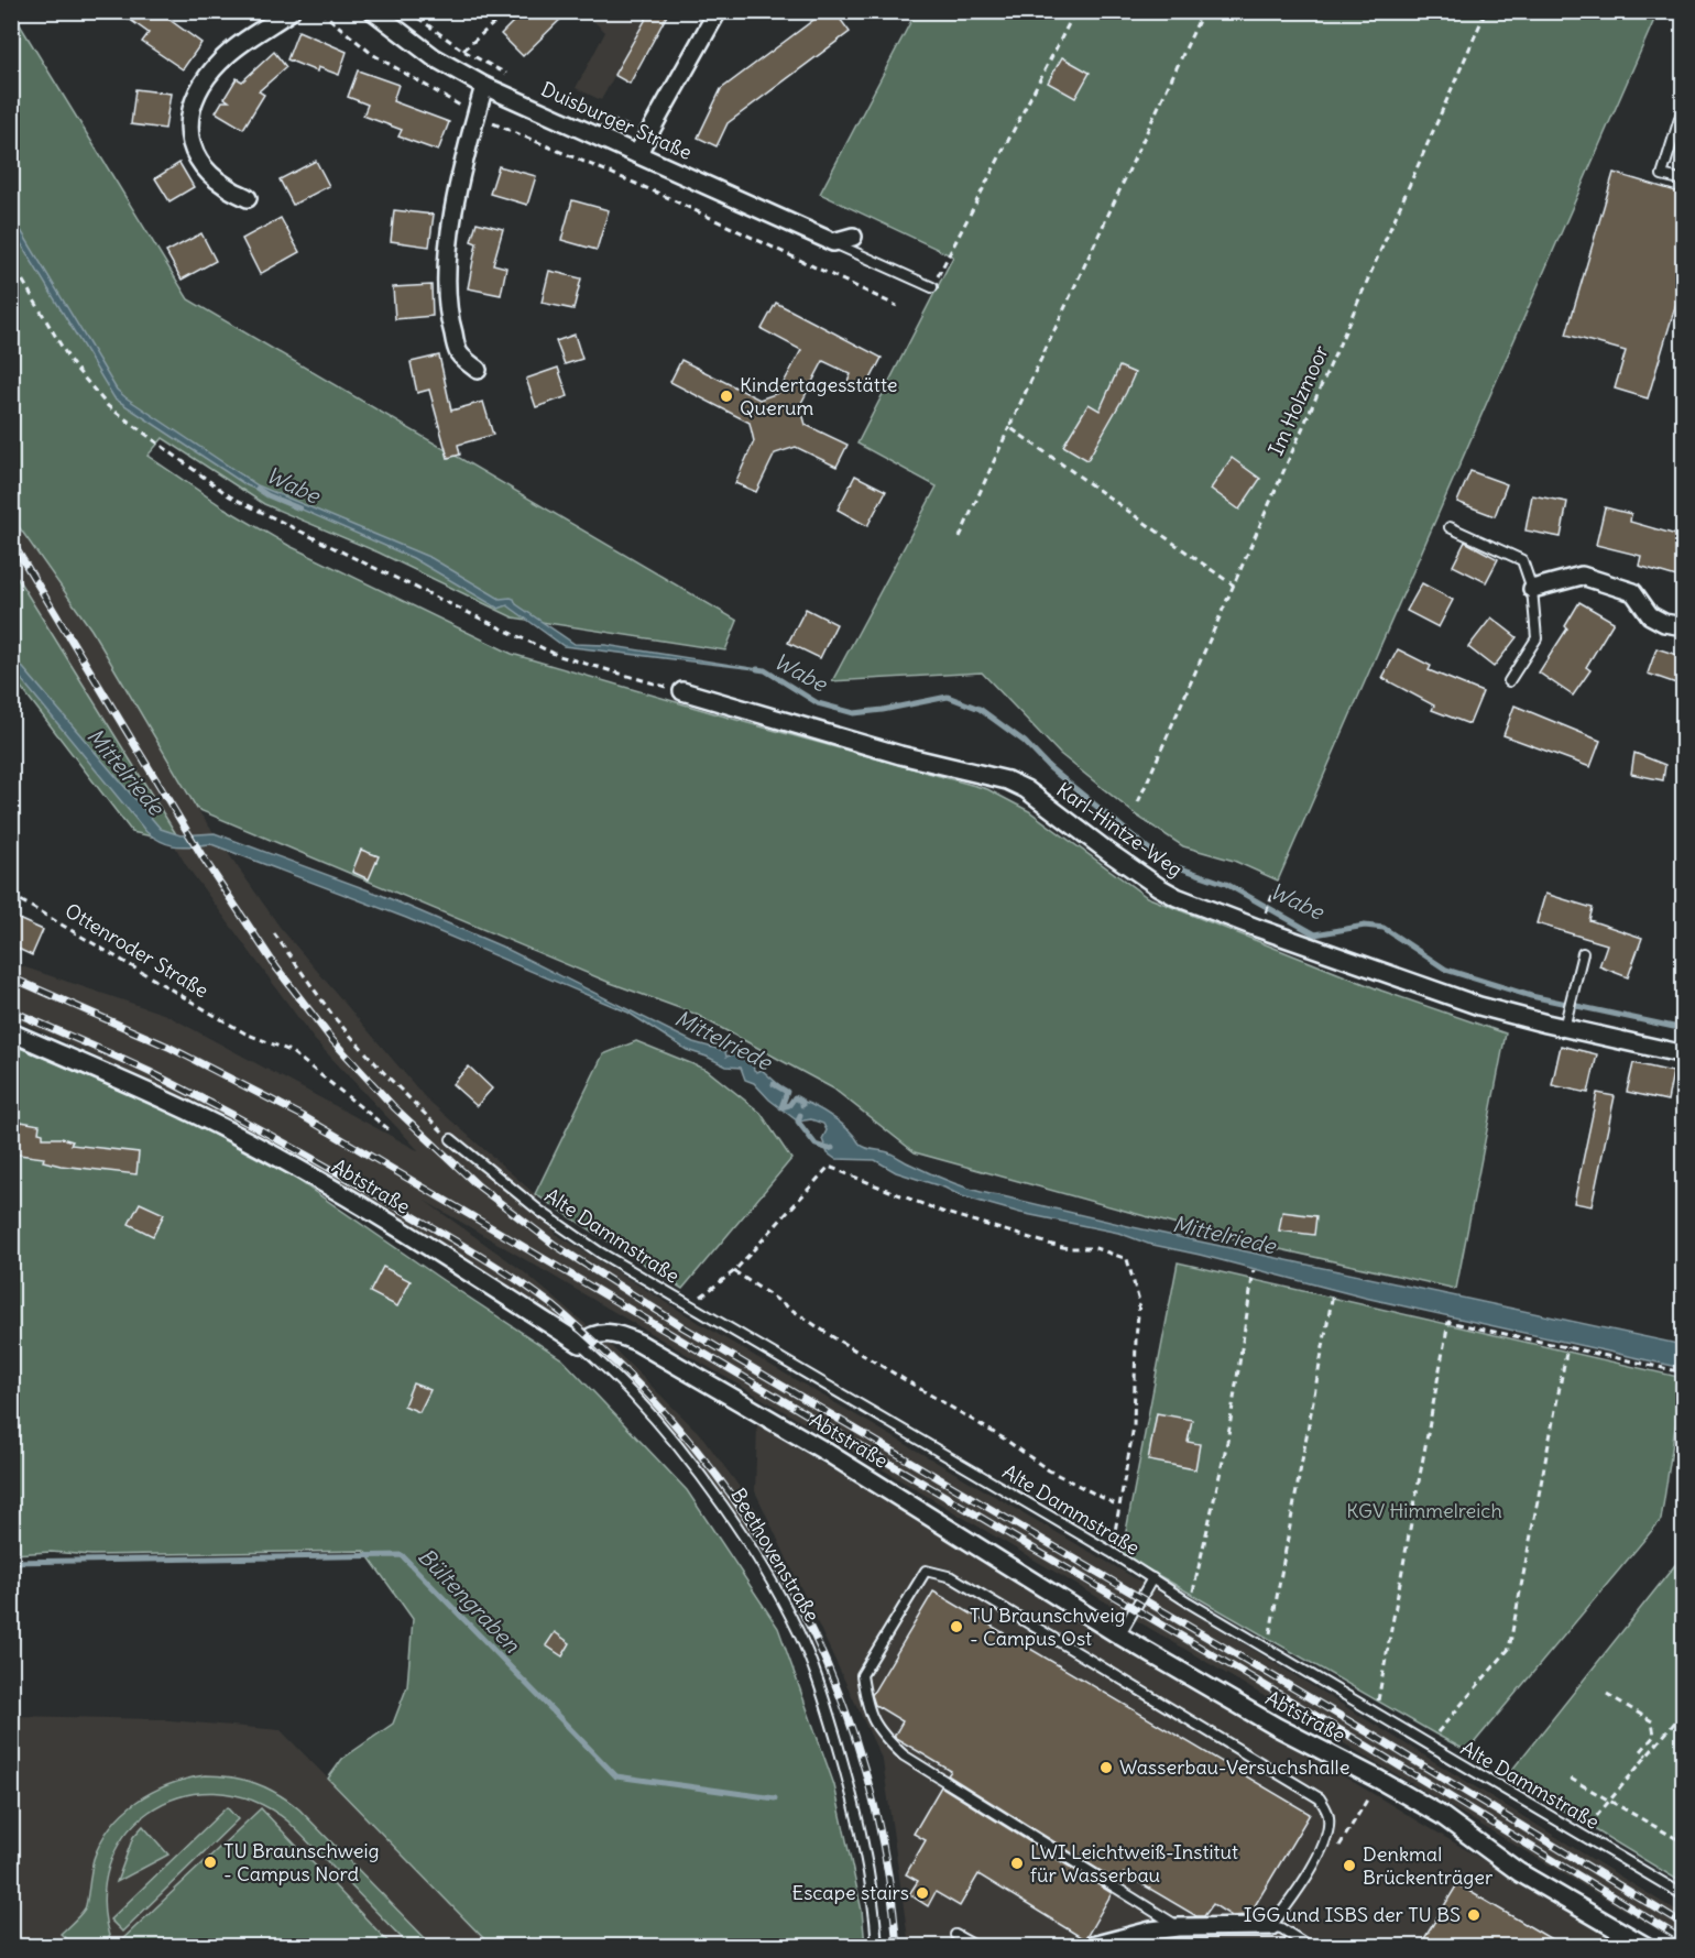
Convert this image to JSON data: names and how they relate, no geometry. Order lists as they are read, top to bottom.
{
  "streets": {
    "street": ["Duisburger Straße", "Karl-Hintze-Weg", "Abtstraße"],
    "lane": ["Alte Dammstraße", "Beethovenstraße"],
    "path": ["Im Holzmoor", "Ottenroder Straße"]
  },
  "crossings": [
    ["Abtstraße", "Beethovenstraße"]
  ],
  "water": ["Wabe", "Mittelriede", "Bültengraben"],
  "parks": ["KGV Himmelreich"],
  "places": [
    "Kindertagesstätte Querum",
    "TU Braunschweig - Campus Ost",
    "Wasserbau-Versuchshalle",
    "TU Braunschweig - Campus Nord",
    "LWI Leichtweiß-Institut für Wasserbau",
    "Denkmal Brückenträger",
    "Escape stairs",
    "IGG und ISBS der TU BS"
  ]
}
